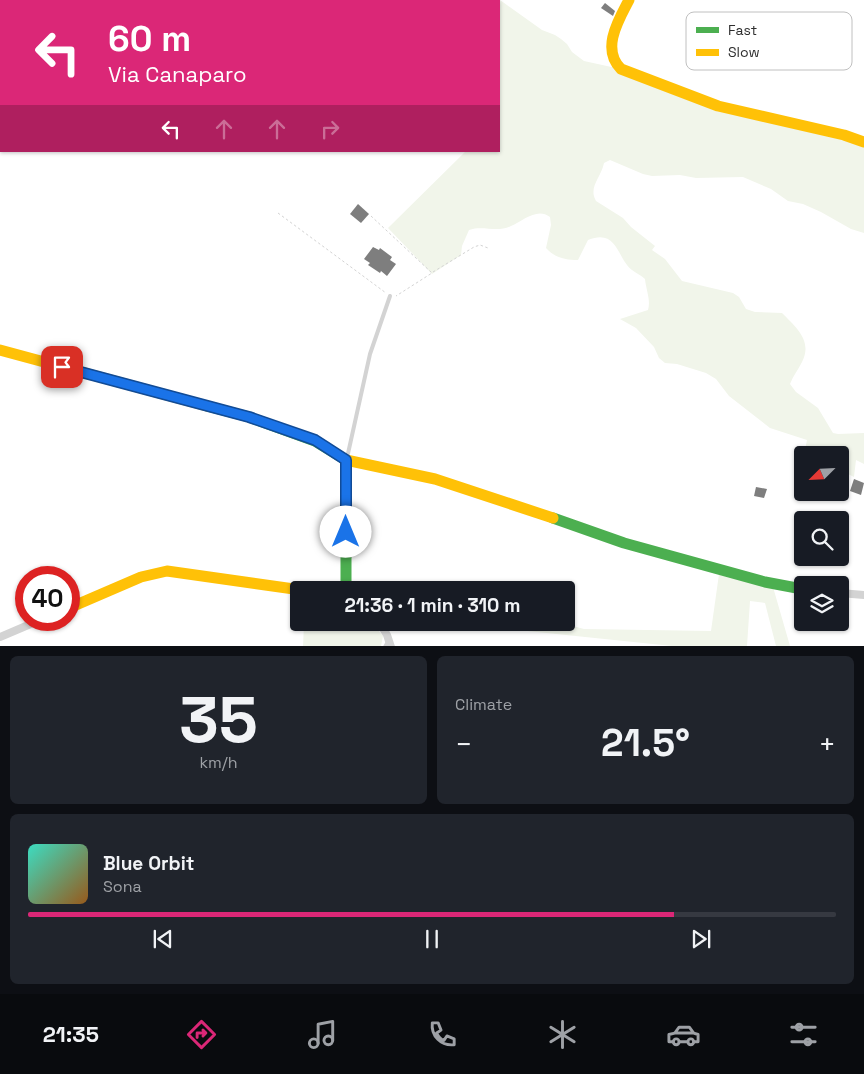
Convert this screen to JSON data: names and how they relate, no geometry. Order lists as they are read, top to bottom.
{
  "legend": ["Fast", "Slow"],
  "north": "bottom left",
  "page": {
    "turn": ["60 m", "Via Canaparo"],
    "limit": "40",
    "trip": "21:36 · 1 min · 310 m",
    "tile": [
      ["35", "km/h"],
      "Climate"
    ],
    "heat": ["−", "21.5°", "+"],
    "song": ["Blue Orbit", "Sona"],
    "tabs": "21:35"
  }
}
